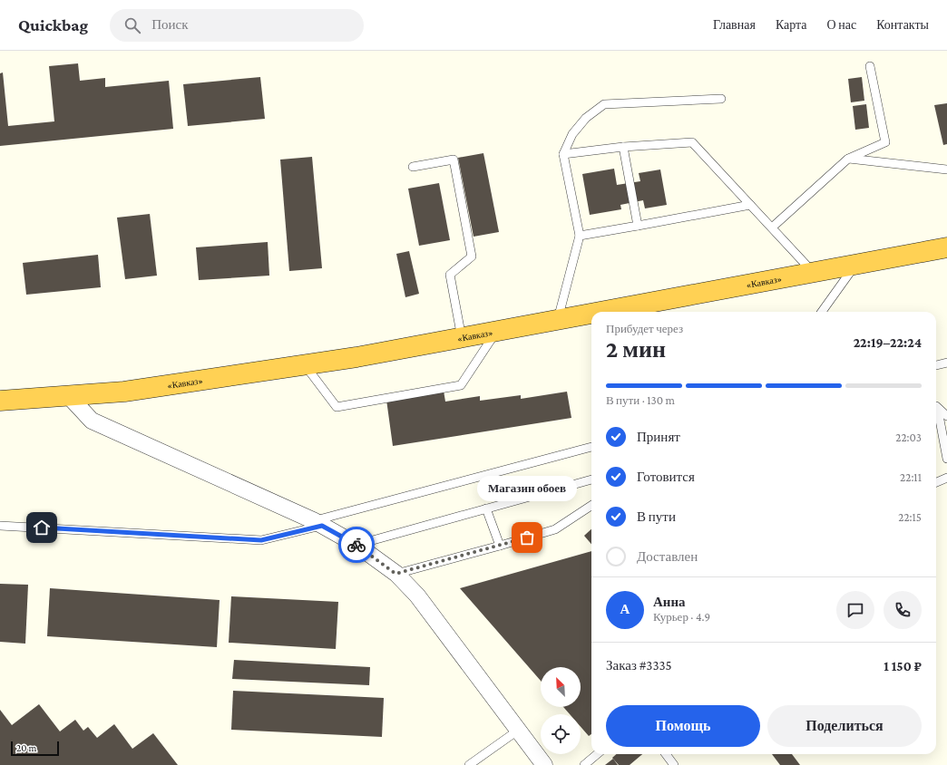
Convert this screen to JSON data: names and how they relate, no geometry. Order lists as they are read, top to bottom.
{
  "streets": {
    "highway": ["«Кавказ»"]
  },
  "places": ["Магазин обоев"],
  "scale_bar": "20 m",
  "north": "top left",
  "page": {
    "header": "Quickbag",
    "search": "Поиск",
    "nav": [
      "Главная",
      "Карта",
      "О нас",
      "Контакты"
    ],
    "heading": ["2 мин", "Прибудет через", "22:19–22:24"],
    "panel": [
      "Анна",
      "Курьер · 4.9",
      "Заказ #3335",
      "1 150 ₽"
    ],
    "bar": "В пути · 130 m",
    "list": [
      ["Принят", "22:03"],
      ["Готовится", "22:11"],
      ["В пути", "22:15"],
      "Доставлен"
    ],
    "bubble": "Магазин обоев",
    "round": "А",
    "buttons": ["Помощь", "Поделиться"],
    "scale": "20 m"
  }
}
